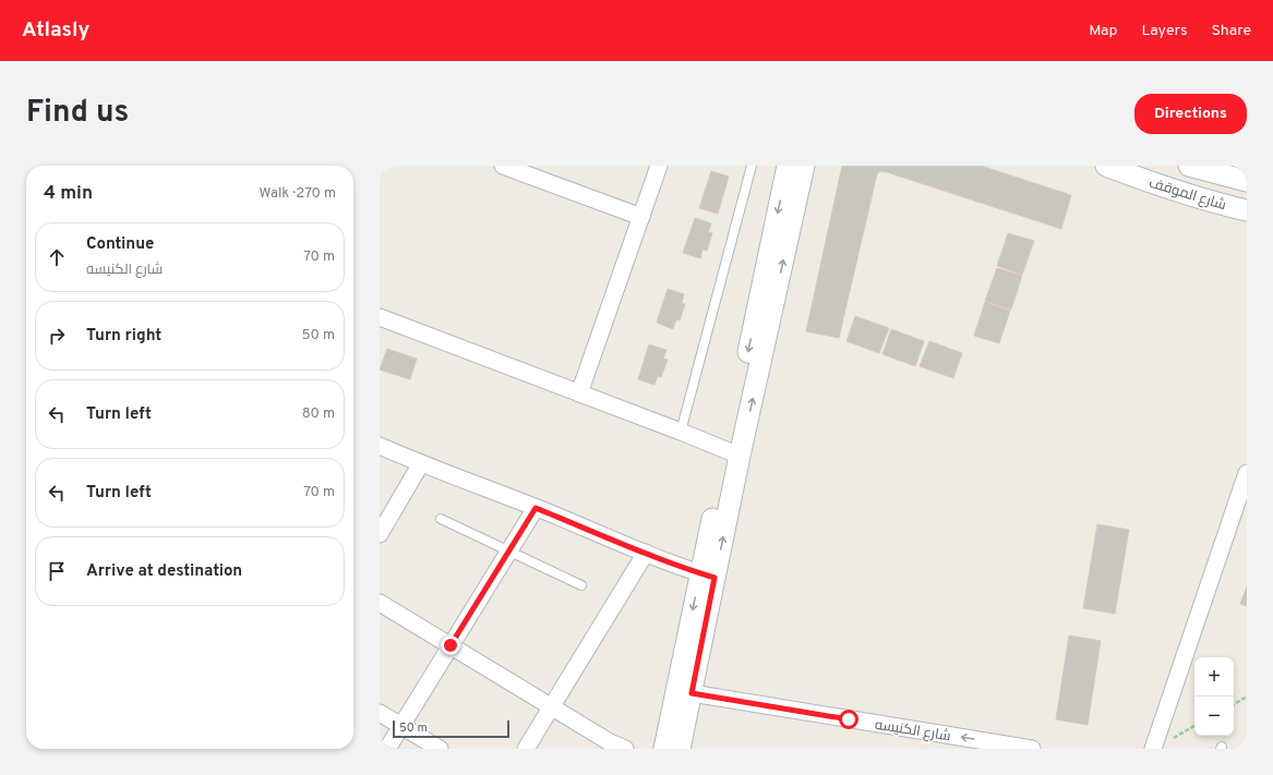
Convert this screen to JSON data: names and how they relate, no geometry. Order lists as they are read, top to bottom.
{
  "streets": {
    "street": ["شارع الموقف", "شارع الكنيسه"]
  },
  "one_way": ["شارع الكنيسه"],
  "scale_bar": "50 m",
  "page": {
    "header": "Atlasly",
    "nav": ["Map", "Layers", "Share"],
    "title": "Find us",
    "buttons": "Directions",
    "heading": ["4 min", "Walk · 270 m"],
    "list": [
      ["Continue", "شارع الكنيسه", "70 m"],
      ["Turn right", "50 m"],
      ["Turn left", "80 m"],
      ["Turn left", "70 m"],
      "Arrive at destination"
    ],
    "map_buttons": ["+", "−"],
    "scale": "50 m"
  }
}
